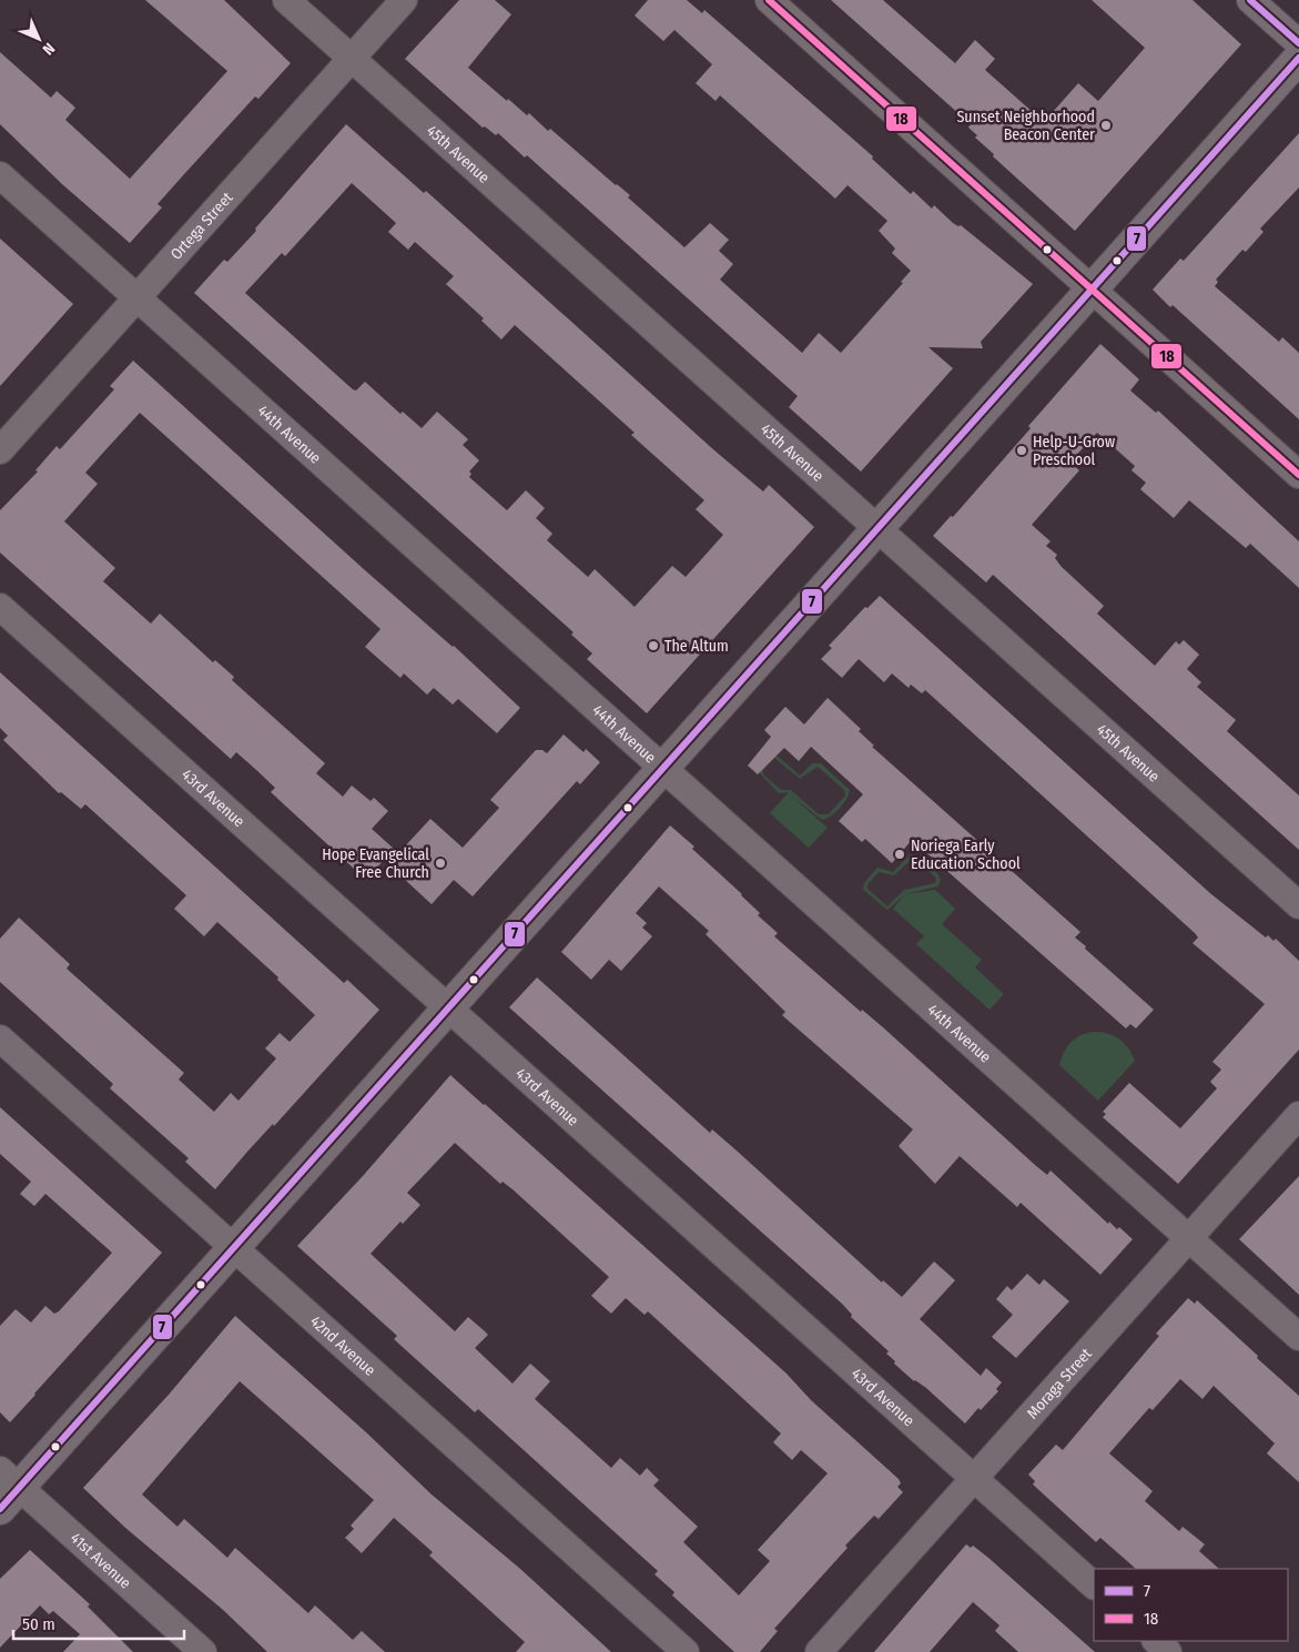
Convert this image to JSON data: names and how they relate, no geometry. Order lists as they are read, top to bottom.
{
  "streets": {
    "street": [
      "45th Avenue",
      "Ortega Street",
      "44th Avenue",
      "43rd Avenue",
      "42nd Avenue",
      "Moraga Street",
      "41st Avenue"
    ]
  },
  "crossings": [
    ["45th Avenue", "Ortega Street"],
    ["Ortega Street", "44th Avenue"],
    ["44th Avenue", "Moraga Street"],
    ["43rd Avenue", "Moraga Street"]
  ],
  "places": [
    "Sunset Neighborhood Beacon Center",
    "Help-U-Grow Preschool",
    "The Altum",
    "Noriega Early Education School",
    "Hope Evangelical Free Church"
  ],
  "lines": ["transit line 7", "transit line 18"],
  "legend": ["7", "18"],
  "scale_bar": "50 m",
  "north": "bottom right"
}
